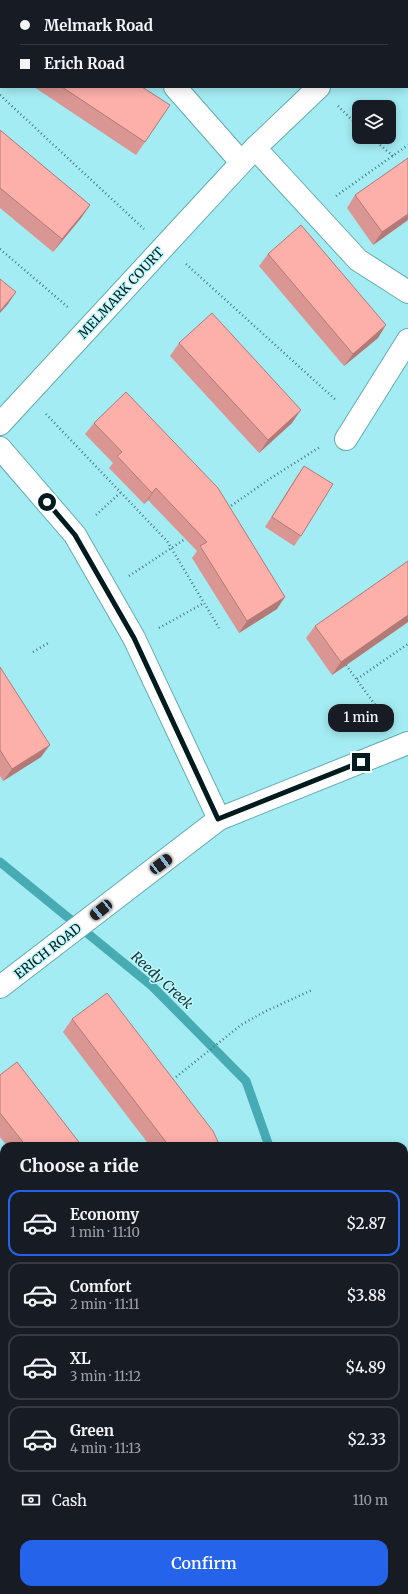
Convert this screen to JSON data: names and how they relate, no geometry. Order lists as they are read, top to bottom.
{
  "streets": {
    "street": ["MELMARK COURT", "ERICH ROAD"]
  },
  "water": ["Reedy Creek"],
  "page": {
    "banner": ["Melmark Road", "Erich Road"],
    "bubble": "1 min",
    "heading": "Choose a ride",
    "list": [
      {
        "name": "Economy",
        "note": "1 min · 11:10",
        "value": "$2.87"
      },
      {
        "name": "Comfort",
        "note": "2 min · 11:11",
        "value": "$3.88"
      },
      {
        "name": "XL",
        "note": "3 min · 11:12",
        "value": "$4.89"
      },
      {
        "name": "Green",
        "note": "4 min · 11:13",
        "value": "$2.33"
      }
    ],
    "pay": ["Cash", "110 m"],
    "buttons": "Confirm"
  }
}
